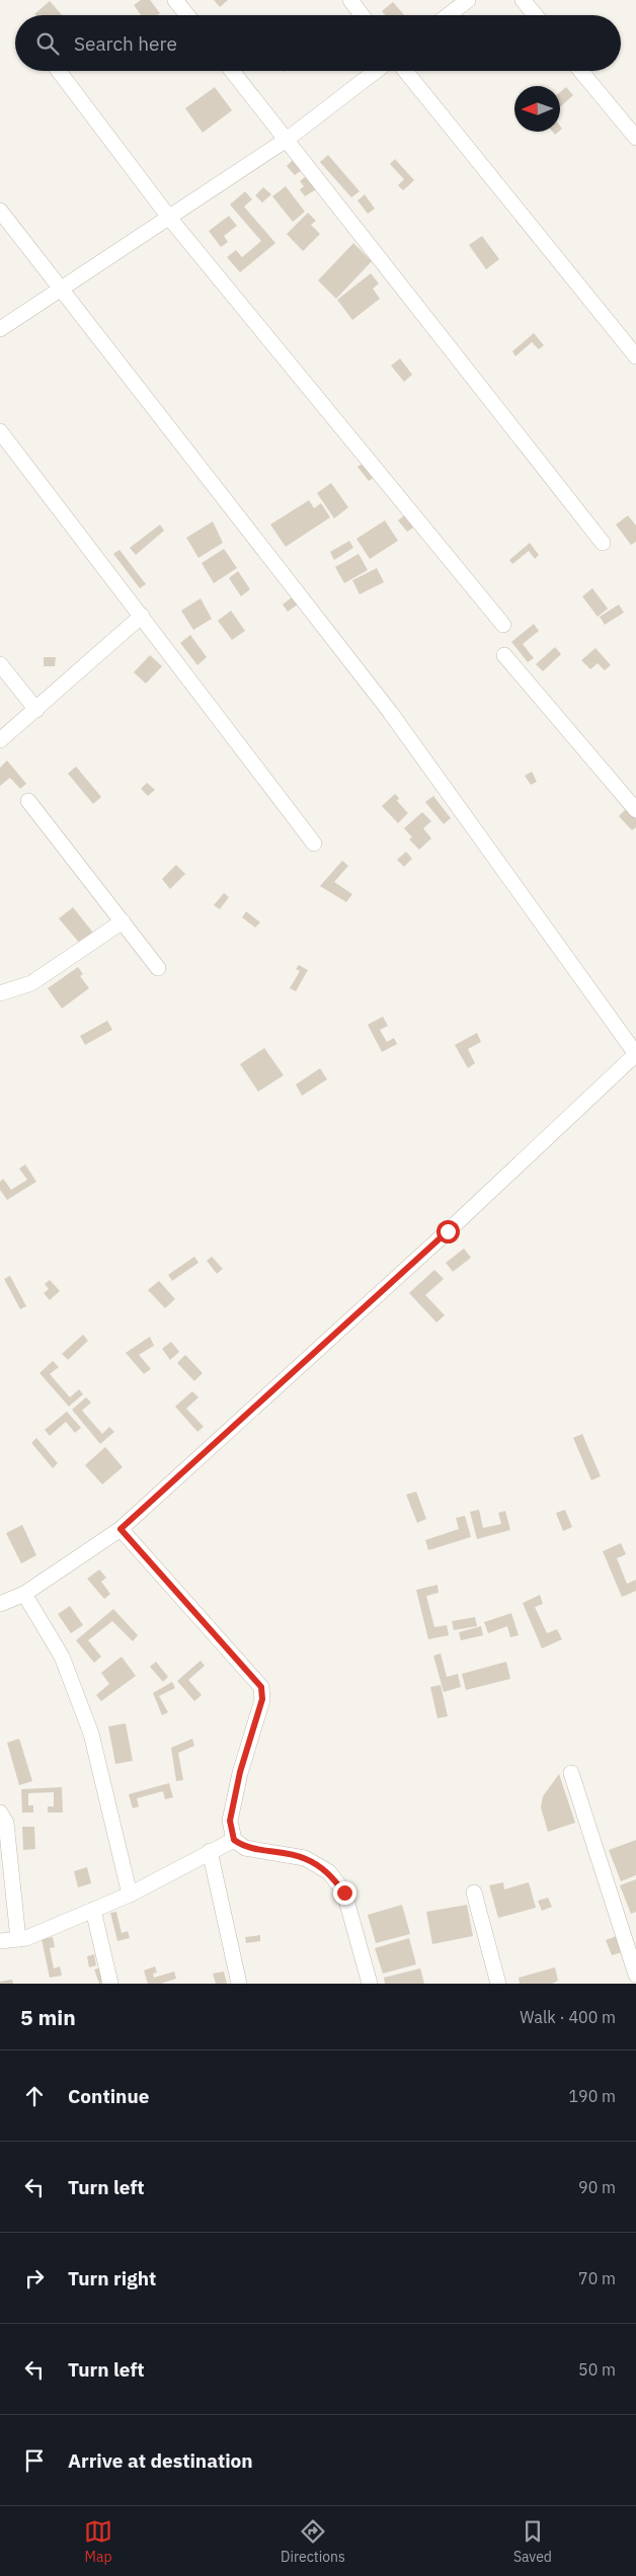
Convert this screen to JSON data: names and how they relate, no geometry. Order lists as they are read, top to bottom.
{
  "north": "left",
  "page": {
    "search": "Search here",
    "heading": ["5 min", "Walk · 400 m"],
    "list": [
      ["Continue", "190 m"],
      ["Turn left", "90 m"],
      ["Turn right", "70 m"],
      ["Turn left", "50 m"],
      "Arrive at destination"
    ],
    "nav": ["Map", "Directions", "Saved"]
  }
}
